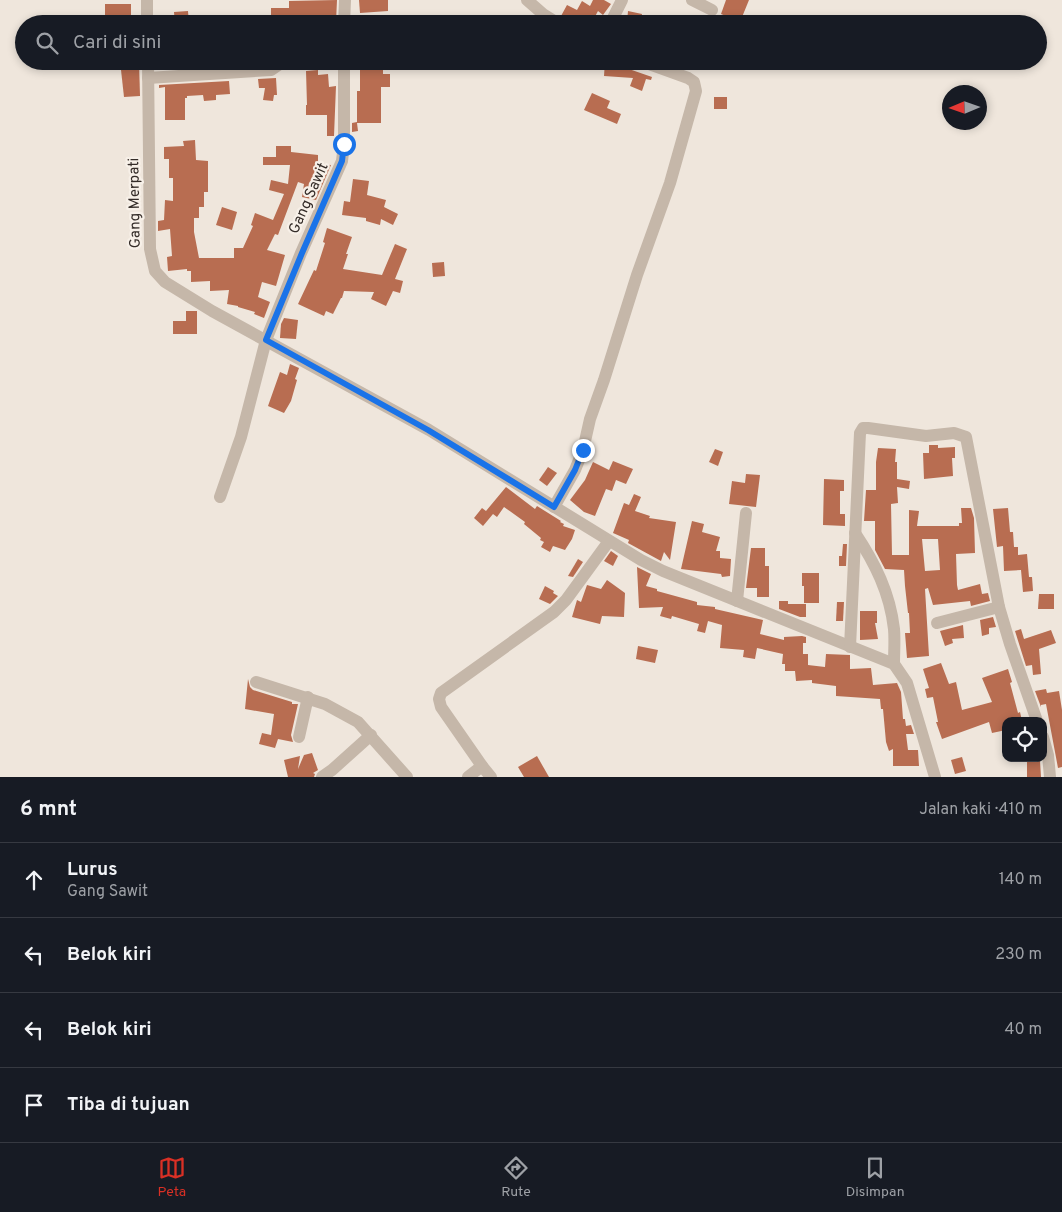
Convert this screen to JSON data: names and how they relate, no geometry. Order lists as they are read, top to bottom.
{
  "streets": {
    "street": ["Gang Sawit", "Gang Merpati"]
  },
  "crossings": [
    ["Gang Sawit", "Gang Merpati"]
  ],
  "north": "left",
  "page": {
    "search": "Cari di sini",
    "heading": ["6 mnt", "Jalan kaki · 410 m"],
    "list": [
      ["Lurus", "Gang Sawit", "140 m"],
      ["Belok kiri", "230 m"],
      ["Belok kiri", "40 m"],
      "Tiba di tujuan"
    ],
    "nav": ["Peta", "Rute", "Disimpan"]
  }
}
